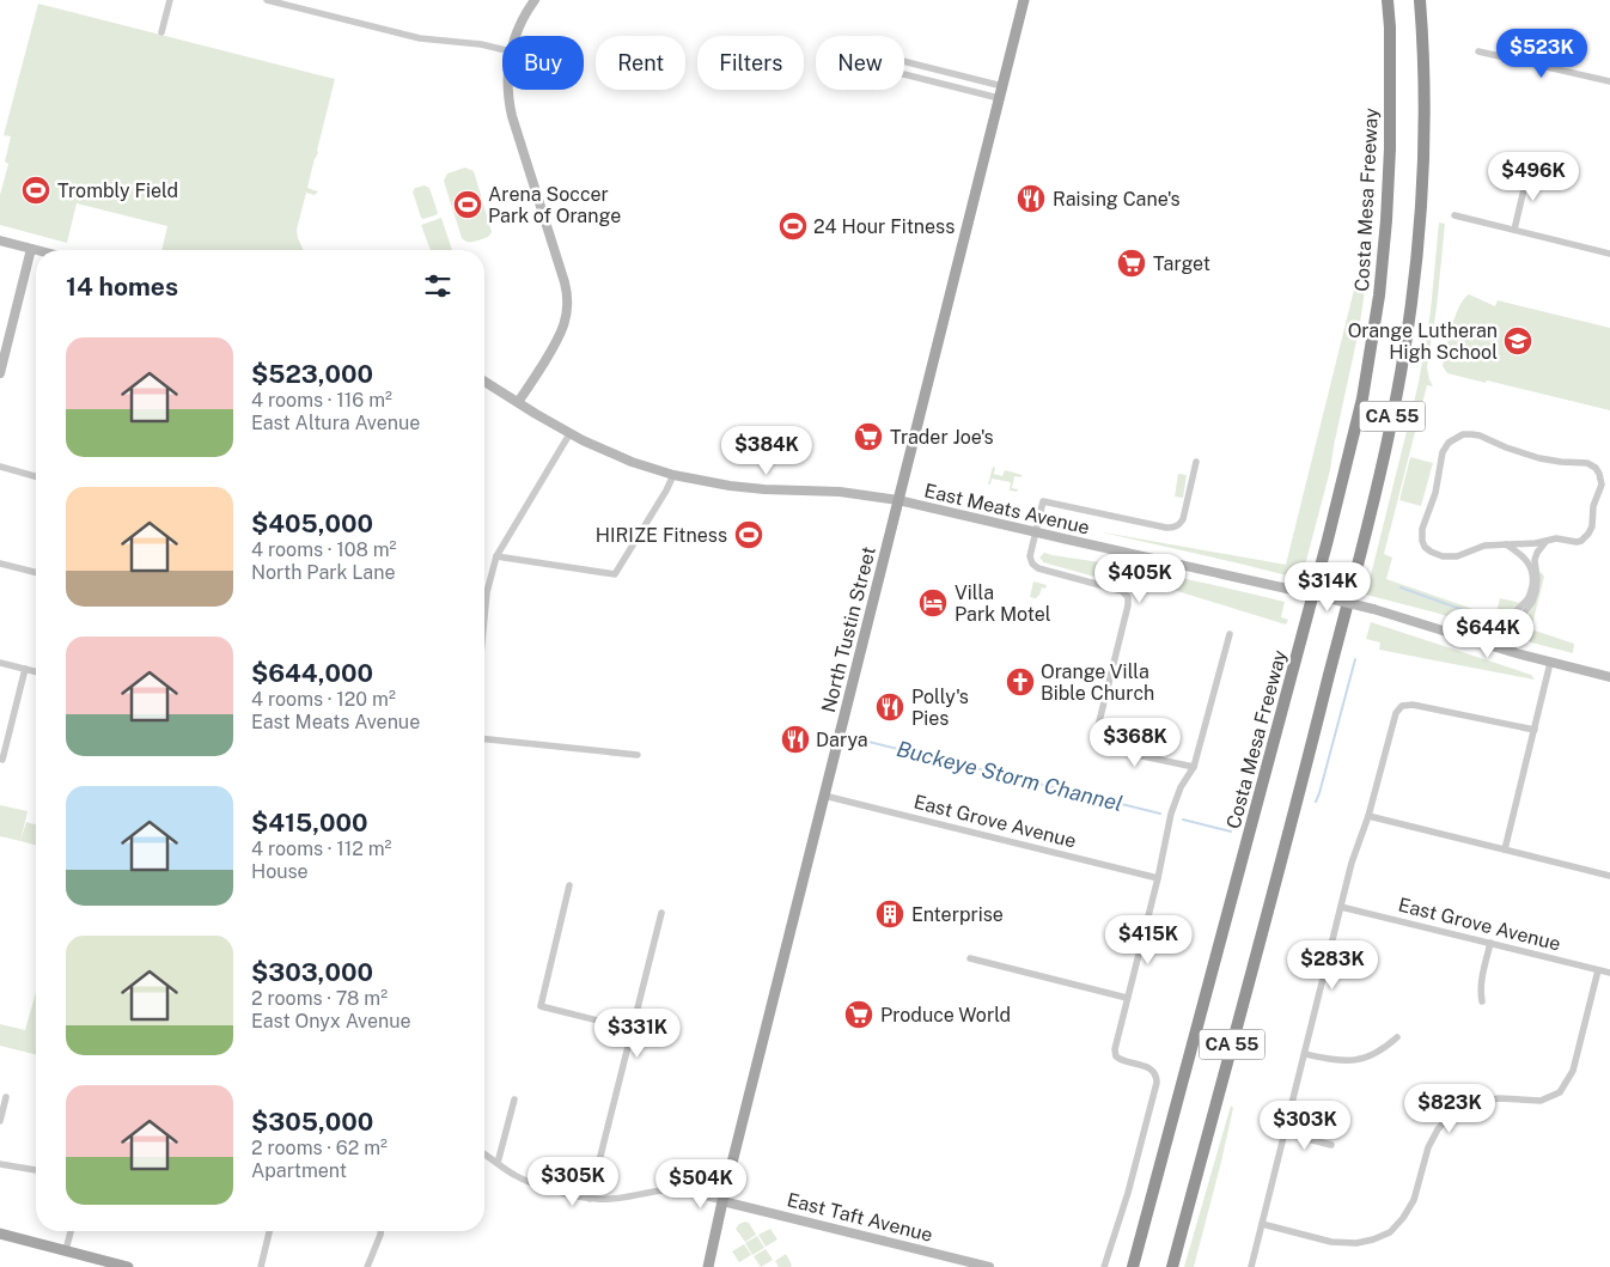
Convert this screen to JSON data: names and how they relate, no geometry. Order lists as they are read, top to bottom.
{
  "streets": {
    "highway": ["Costa Mesa Freeway", "CA 55"],
    "main road": ["North Tustin Street"],
    "street": ["East Meats Avenue", "East Grove Avenue", "East Taft Avenue"]
  },
  "crossings": [
    ["East Meats Avenue", "North Tustin Street"],
    ["North Tustin Street", "East Grove Avenue"],
    ["North Tustin Street", "East Taft Avenue"]
  ],
  "water": ["Buckeye Storm Channel"],
  "places": {
    "sports": [
      "Trombly Field",
      "Arena Soccer Park of Orange",
      "24 Hour Fitness",
      "HIRIZE Fitness"
    ],
    "restaurant": ["Raising Cane's", "Polly's Pies", "Darya"],
    "supermarket": ["Target", "Trader Joe's", "Produce World"],
    "school or university": ["Orange Lutheran High School"],
    "hotel": ["Villa Park Motel"],
    "church": ["Orange Villa Bible Church"],
    "building": ["Enterprise"]
  },
  "page": {
    "price": [
      "$523K",
      "$496K",
      "$384K",
      "$405K",
      "$314K",
      "$644K",
      "$368K",
      "$415K",
      "$283K",
      "$331K",
      "$823K",
      "$303K",
      "$305K",
      "$504K"
    ],
    "chip": [
      "Buy",
      "Rent",
      "Filters",
      "New"
    ],
    "heading": "14 homes",
    "list": [
      {
        "name": "$523,000",
        "note": "4 rooms · 116 m² · East Altura Avenue"
      },
      {
        "name": "$405,000",
        "note": "4 rooms · 108 m² · North Park Lane"
      },
      {
        "name": "$644,000",
        "note": "4 rooms · 120 m² · East Meats Avenue"
      },
      {
        "name": "$415,000",
        "note": "4 rooms · 112 m² · House"
      },
      {
        "name": "$303,000",
        "note": "2 rooms · 78 m² · East Onyx Avenue"
      },
      {
        "name": "$305,000",
        "note": "2 rooms · 62 m² · Apartment"
      }
    ]
  }
}
